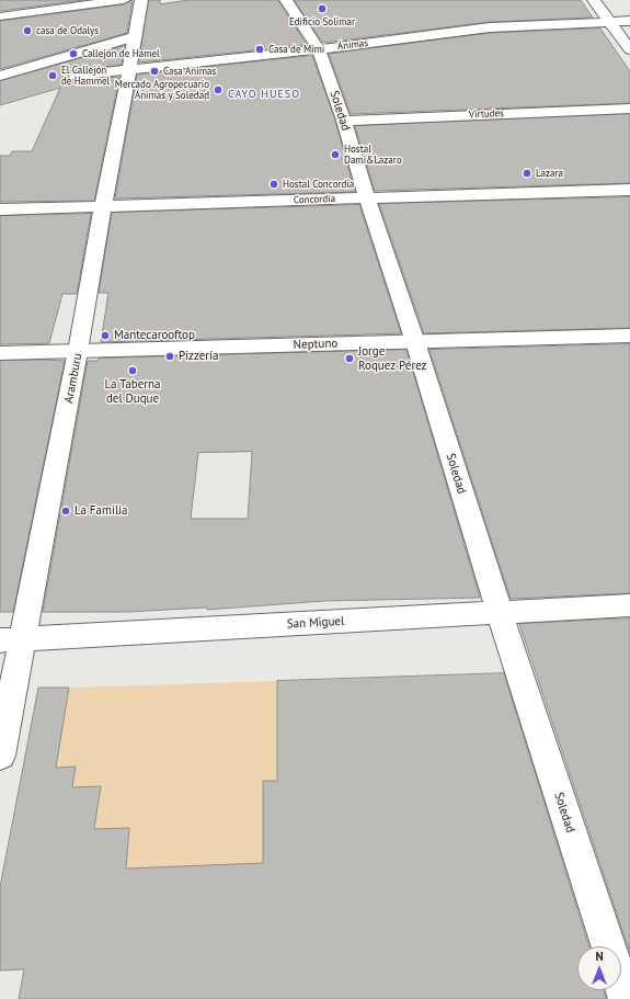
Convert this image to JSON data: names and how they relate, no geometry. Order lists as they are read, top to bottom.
{
  "streets": {
    "street": [
      "Ánimas",
      "Soledad",
      "Virtudes",
      "Concordia",
      "Neptuno",
      "Aramburu",
      "San Miguel"
    ]
  },
  "crossings": [
    ["Ánimas", "Soledad"],
    ["Ánimas", "Aramburu"],
    ["Soledad", "Virtudes"],
    ["Soledad", "Concordia"],
    ["Soledad", "Neptuno"],
    ["Soledad", "San Miguel"],
    ["Concordia", "Aramburu"],
    ["Neptuno", "Aramburu"],
    ["Aramburu", "San Miguel"]
  ],
  "districts": ["CAYO HUESO"],
  "places": [
    "Edificio Solimar",
    "casa de Odalys",
    "Casa de Mimi",
    "Callejón de Hamel",
    "Casa Animas",
    "El Callejón de Hammel",
    "Mercado Agropecuario Ánimas y Soledad",
    "Hostal Dami&Lazaro",
    "Lazara",
    "Hostal Concordia",
    "Mantecarooftop",
    "Pizzería",
    "Jorge Roquez Pérez",
    "La Taberna del Duque",
    "La Familia"
  ],
  "north": "top"
}
